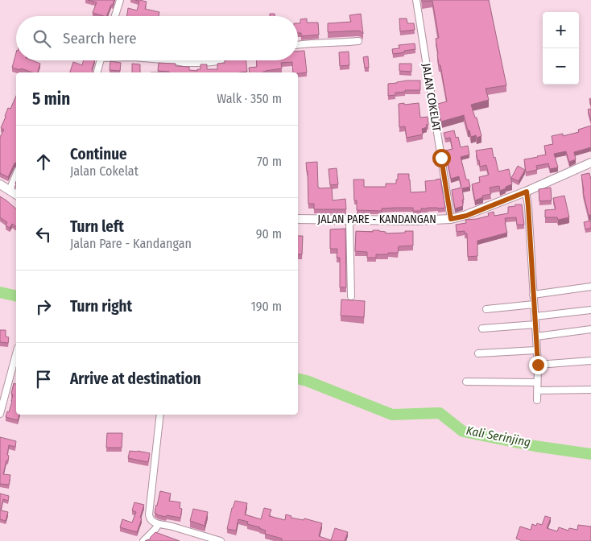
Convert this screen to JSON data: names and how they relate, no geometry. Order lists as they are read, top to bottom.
{
  "streets": {
    "main road": ["JALAN PARE - KANDANGAN"],
    "street": ["JALAN COKELAT"]
  },
  "crossings": [
    ["JALAN COKELAT", "JALAN PARE - KANDANGAN"]
  ],
  "water": ["Kali Serinjing"],
  "page": {
    "map_buttons": ["+", "−"],
    "search": "Search here",
    "heading": ["5 min", "Walk · 350 m"],
    "list": [
      ["Continue", "Jalan Cokelat", "70 m"],
      ["Turn left", "Jalan Pare - Kandangan", "90 m"],
      ["Turn right", "190 m"],
      "Arrive at destination"
    ]
  }
}
